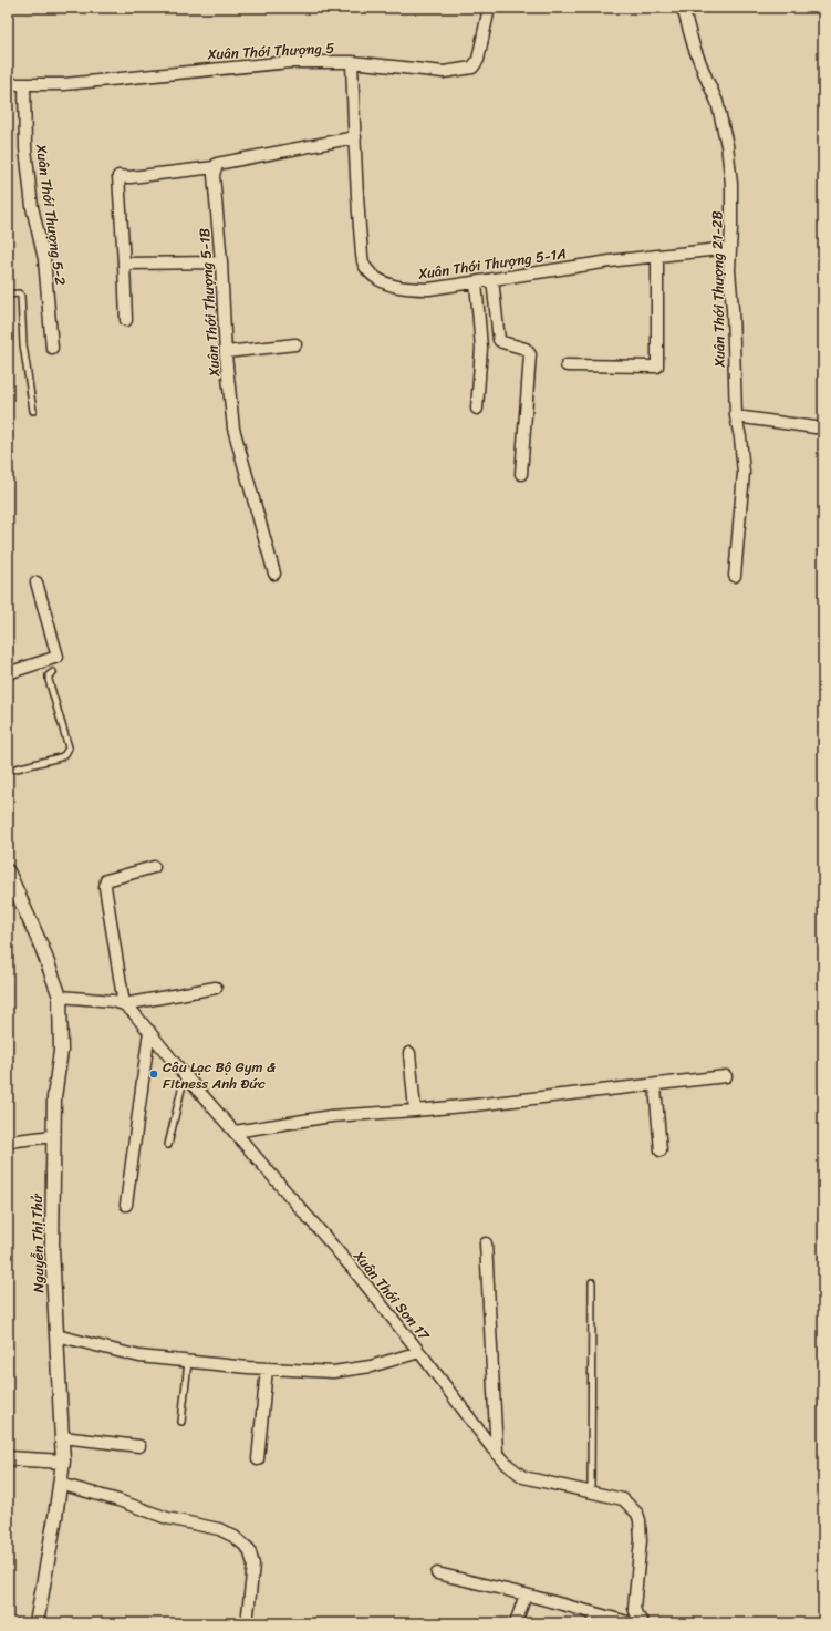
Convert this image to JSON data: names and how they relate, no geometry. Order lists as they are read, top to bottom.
{
  "streets": {
    "street": [
      "Xuân Thới Thượng 5",
      "Xuân Thới Thượng 5-2",
      "Xuân Thới Thượng 5-1A",
      "Xuân Thới Thượng 21-2B",
      "Xuân Thới Thượng 5-1B",
      "Nguyễn Thị Thử",
      "Xuân Thới Sơn 17"
    ]
  },
  "crossings": [
    ["Xuân Thới Thượng 5", "Xuân Thới Thượng 5-2"],
    ["Xuân Thới Thượng 5", "Xuân Thới Thượng 5-1A"],
    ["Xuân Thới Thượng 5-1A", "Xuân Thới Thượng 21-2B"]
  ],
  "places": ["Câu Lạc Bộ Gym & Fitness Anh Đức"]
}
